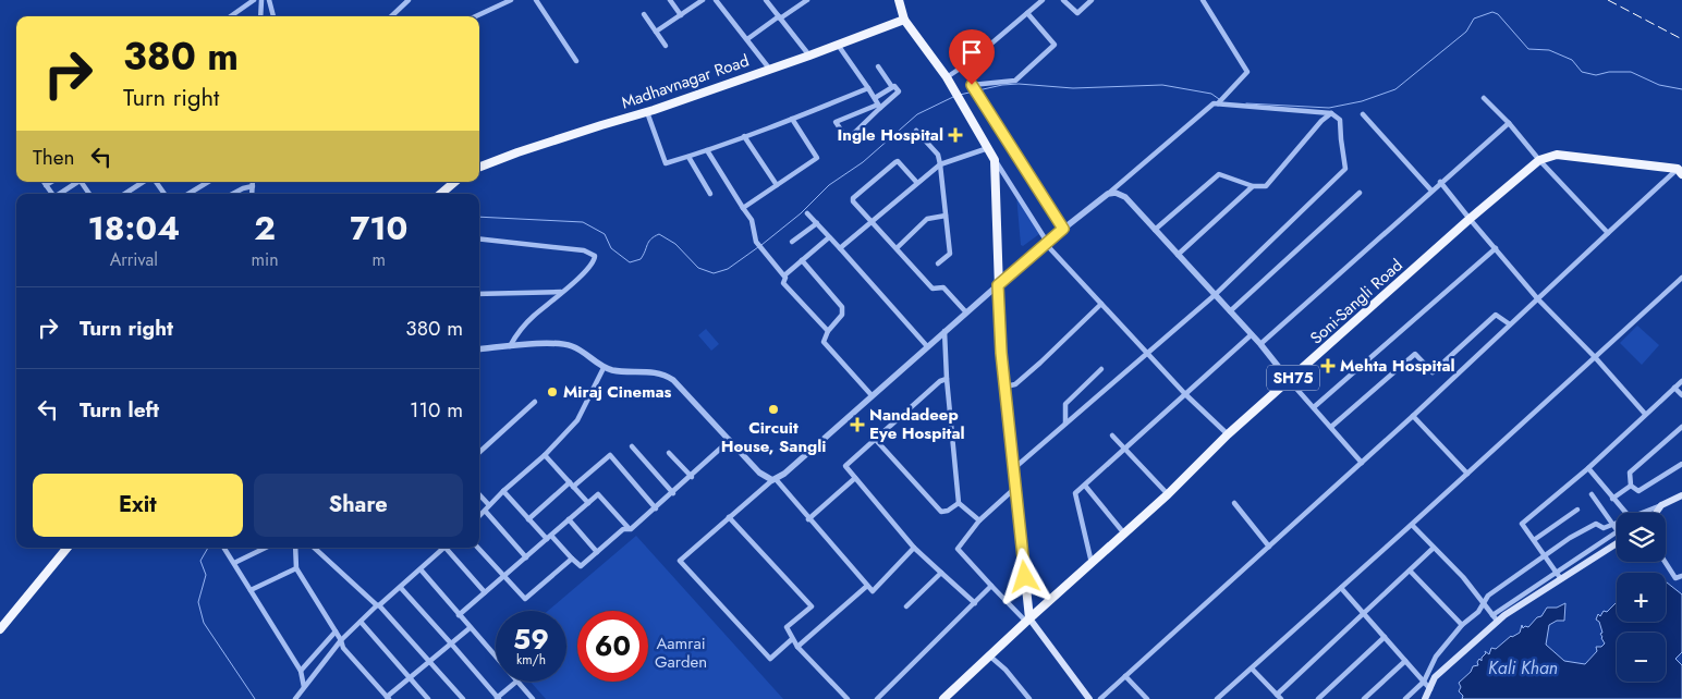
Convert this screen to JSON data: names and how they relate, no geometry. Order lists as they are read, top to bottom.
{
  "streets": {
    "main road": ["Madhavnagar Road", "Soni-Sangli Road", "SH75"]
  },
  "water": ["Kali Khan"],
  "parks": ["Aamrai Garden"],
  "places": {
    "health": ["Ingle Hospital", "Mehta Hospital", "Nandadeep Eye Hospital"],
    "other": ["Miraj Cinemas", "Circuit House, Sangli"]
  },
  "page": {
    "turn": ["380 m", "Turn right"],
    "then": "Then",
    "eta": [
      "18:04",
      "Arrival",
      "2",
      "min",
      "710",
      "m"
    ],
    "list": [
      {
        "name": "Turn right",
        "value": "380 m"
      },
      {
        "name": "Turn left",
        "value": "110 m"
      }
    ],
    "buttons": ["Exit", "Share"],
    "map_buttons": ["+", "−"],
    "speed": "59 km/h",
    "limit": "60"
  }
}
